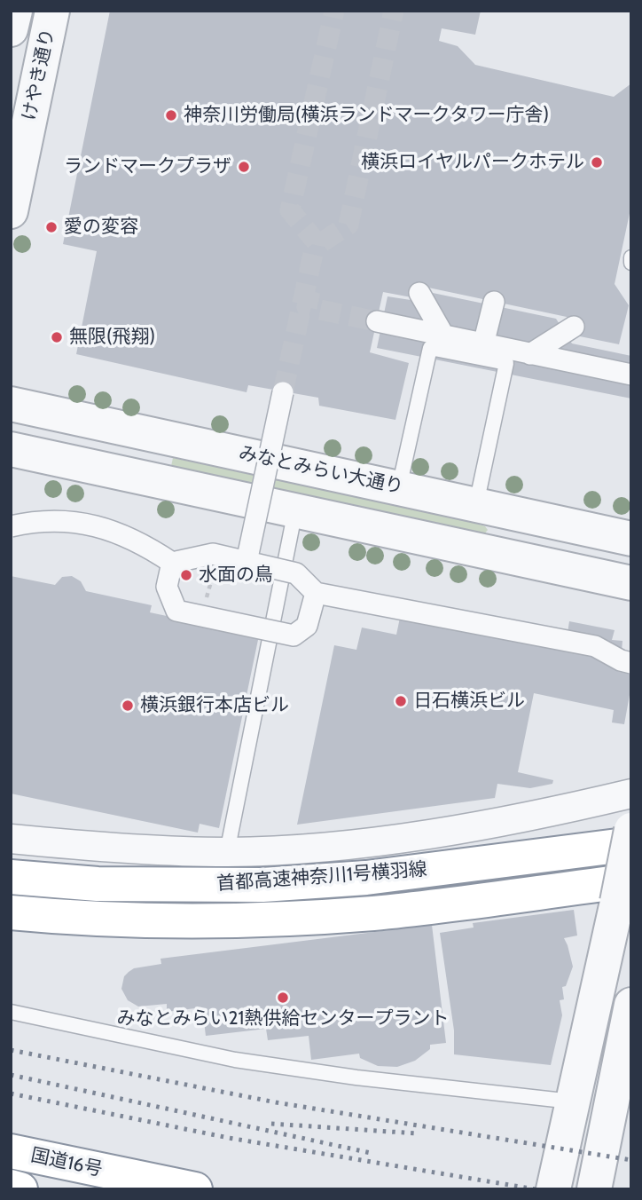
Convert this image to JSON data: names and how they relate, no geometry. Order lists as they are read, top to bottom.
{
  "streets": {
    "highway": ["首都高速神奈川1号横羽線", "国道16号"],
    "street": ["けやき通り", "みなとみらい大通り"]
  },
  "places": [
    "神奈川労働局(横浜ランドマークタワー庁舎)",
    "横浜ロイヤルパークホテル",
    "ランドマークプラザ",
    "愛の変容",
    "無限(飛翔)",
    "水面の鳥",
    "日石横浜ビル",
    "横浜銀行本店ビル",
    "みなとみらい21熱供給センタープラント"
  ]
}
